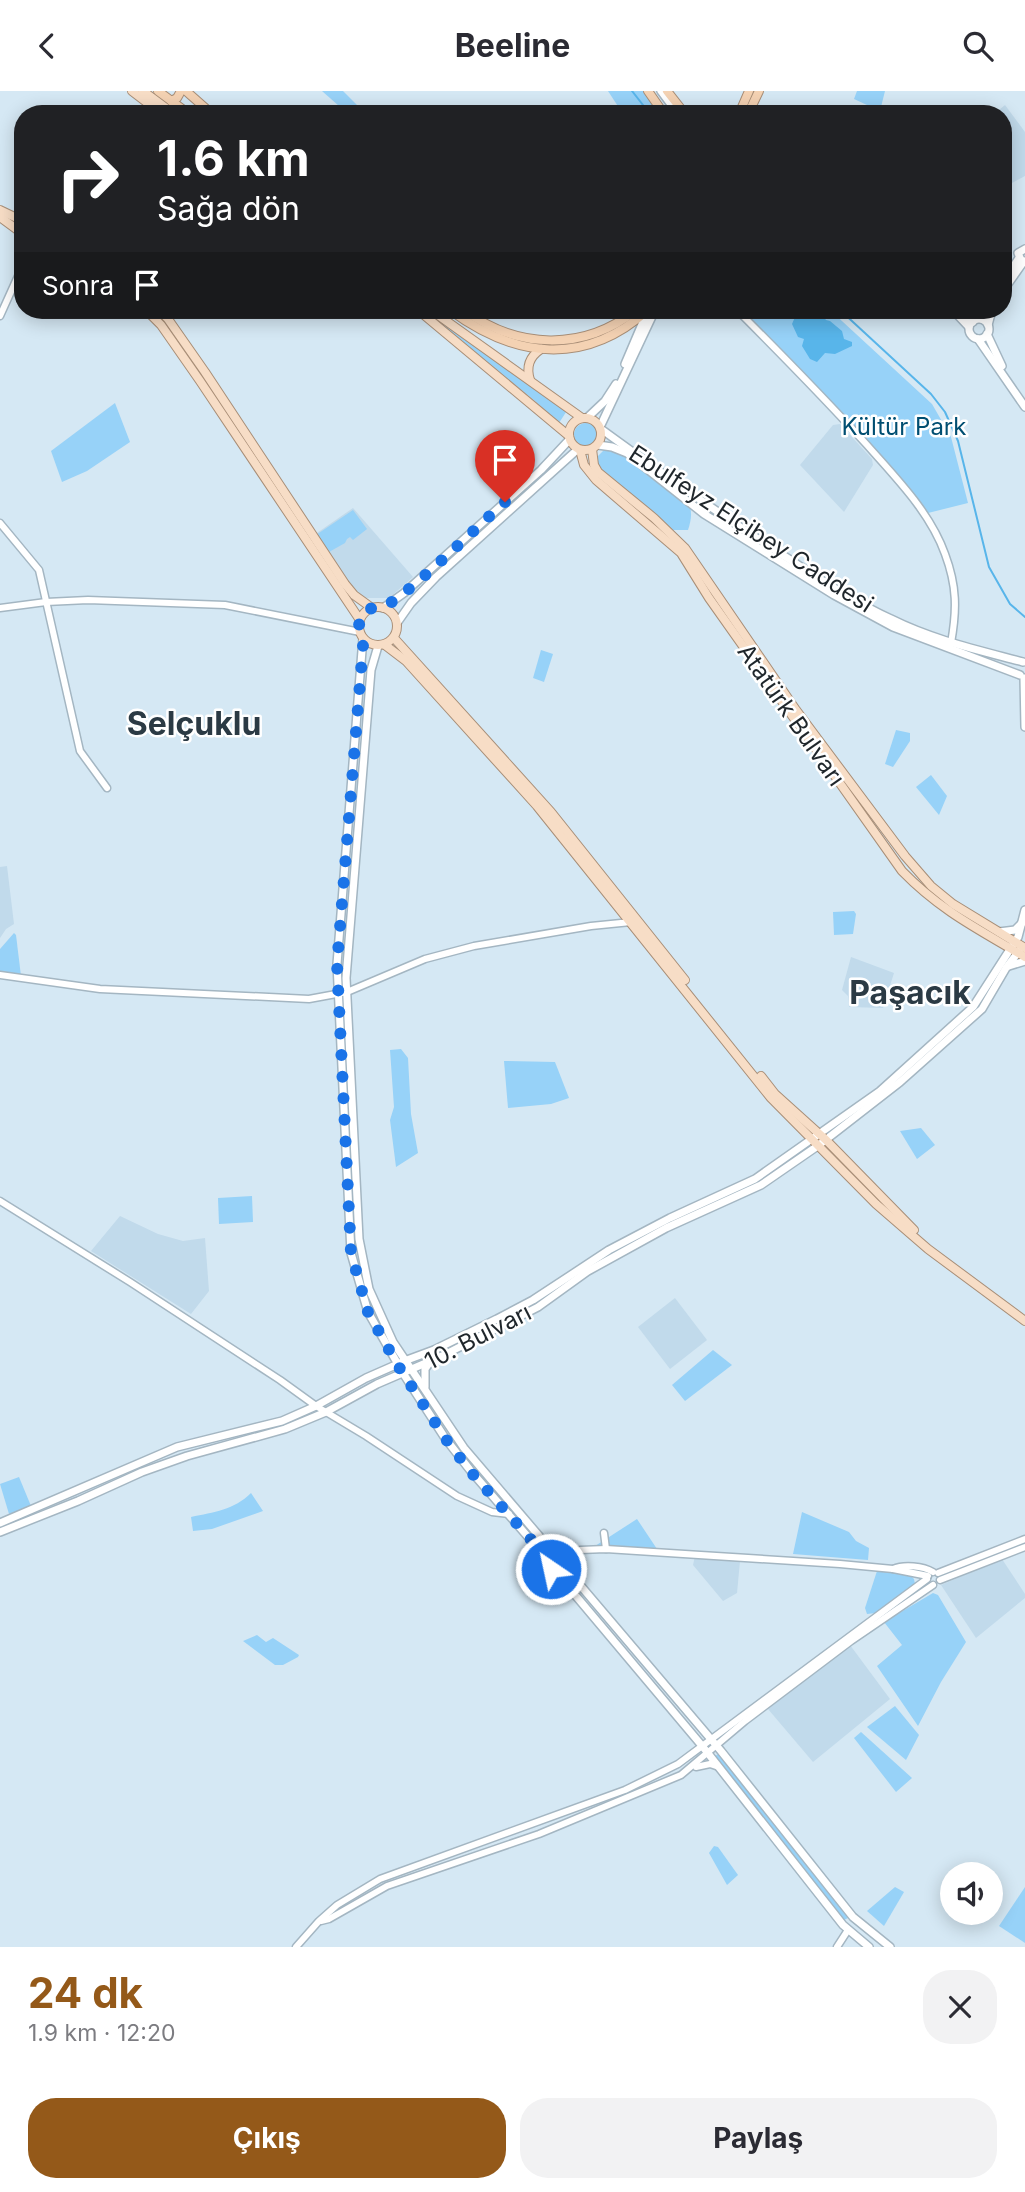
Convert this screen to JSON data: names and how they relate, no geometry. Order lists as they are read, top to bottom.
{
  "streets": {
    "main road": ["Ebulfeyz Elçibey Caddesi", "Atatürk Bulvarı", "10. Bulvarı"]
  },
  "crossings": [
    ["Ebulfeyz Elçibey Caddesi", "Atatürk Bulvarı"]
  ],
  "districts": ["Selçuklu", "Paşacık"],
  "parks": ["Kültür Park"],
  "page": {
    "header": "Beeline",
    "turn": ["1.6 km", "Sağa dön"],
    "then": "Sonra",
    "heading": ["24 dk", "1.9 km · 12:20"],
    "buttons": ["Çıkış", "Paylaş"]
  }
}
